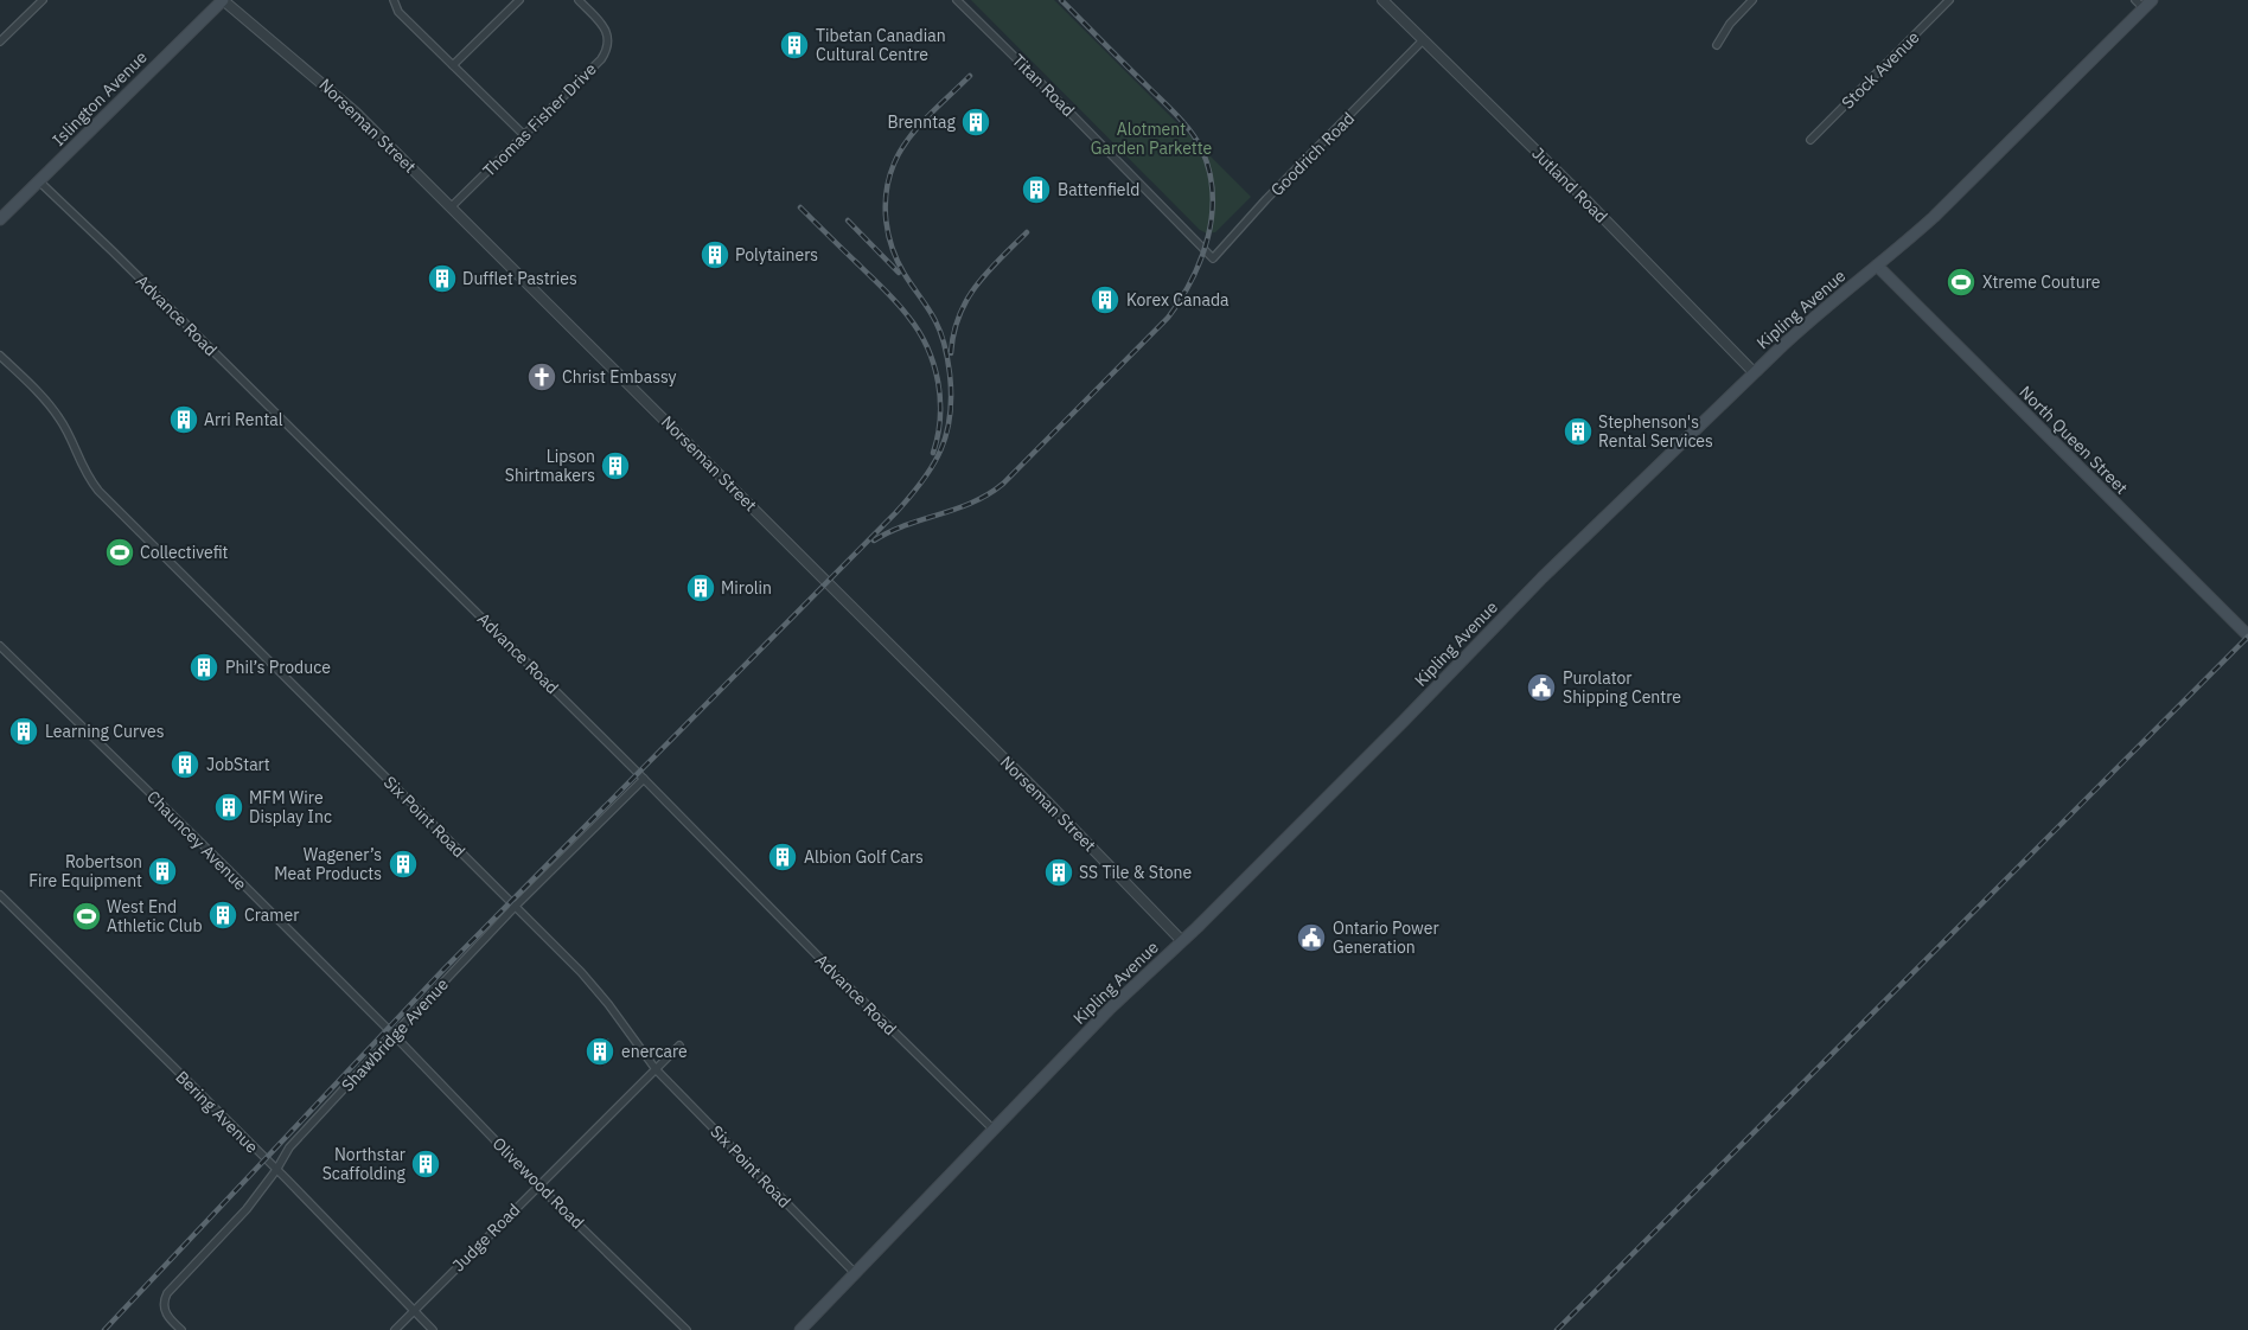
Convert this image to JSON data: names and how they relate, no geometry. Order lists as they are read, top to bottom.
{
  "streets": {
    "main road": ["Islington Avenue", "Kipling Avenue", "North Queen Street"],
    "street": [
      "Stock Avenue",
      "Titan Road",
      "Thomas Fisher Drive",
      "Norseman Street",
      "Goodrich Road",
      "Jutland Road",
      "Advance Road",
      "Six Point Road",
      "Chauncey Avenue",
      "Shawbridge Avenue",
      "Bering Avenue",
      "Olivewood Road",
      "Judge Road"
    ]
  },
  "crossings": [
    ["Titan Road", "Goodrich Road"],
    ["Islington Avenue", "Norseman Street"],
    ["Islington Avenue", "Advance Road"],
    ["Thomas Fisher Drive", "Norseman Street"],
    ["Norseman Street", "Kipling Avenue"],
    ["Goodrich Road", "Jutland Road"],
    ["Jutland Road", "Kipling Avenue"],
    ["Kipling Avenue", "Advance Road"],
    ["Kipling Avenue", "North Queen Street"],
    ["Kipling Avenue", "Six Point Road"],
    ["Advance Road", "Shawbridge Avenue"],
    ["Six Point Road", "Shawbridge Avenue"],
    ["Six Point Road", "Judge Road"],
    ["Chauncey Avenue", "Shawbridge Avenue"],
    ["Chauncey Avenue", "Olivewood Road"],
    ["Shawbridge Avenue", "Bering Avenue"],
    ["Shawbridge Avenue", "Olivewood Road"],
    ["Bering Avenue", "Judge Road"],
    ["Olivewood Road", "Judge Road"]
  ],
  "parks": ["Alotment Garden Parkette"],
  "places": {
    "building": [
      "Tibetan Canadian Cultural Centre",
      "Brenntag",
      "Battenfield",
      "Polytainers",
      "Dufflet Pastries",
      "Korex Canada",
      "Arri Rental",
      "Stephenson's Rental Services",
      "Lipson Shirtmakers",
      "Mirolin",
      "Phil’s Produce",
      "Learning Curves",
      "JobStart",
      "MFM Wire Display Inc",
      "Albion Golf Cars",
      "Wagener’s Meat Products",
      "Robertson Fire Equipment",
      "SS Tile & Stone",
      "Cramer",
      "enercare",
      "Northstar Scaffolding"
    ],
    "sports": ["Xtreme Couture", "Collectivefit", "West End Athletic Club"],
    "church": ["Christ Embassy"],
    "public building": ["Purolator Shipping Centre", "Ontario Power Generation"]
  }
}
